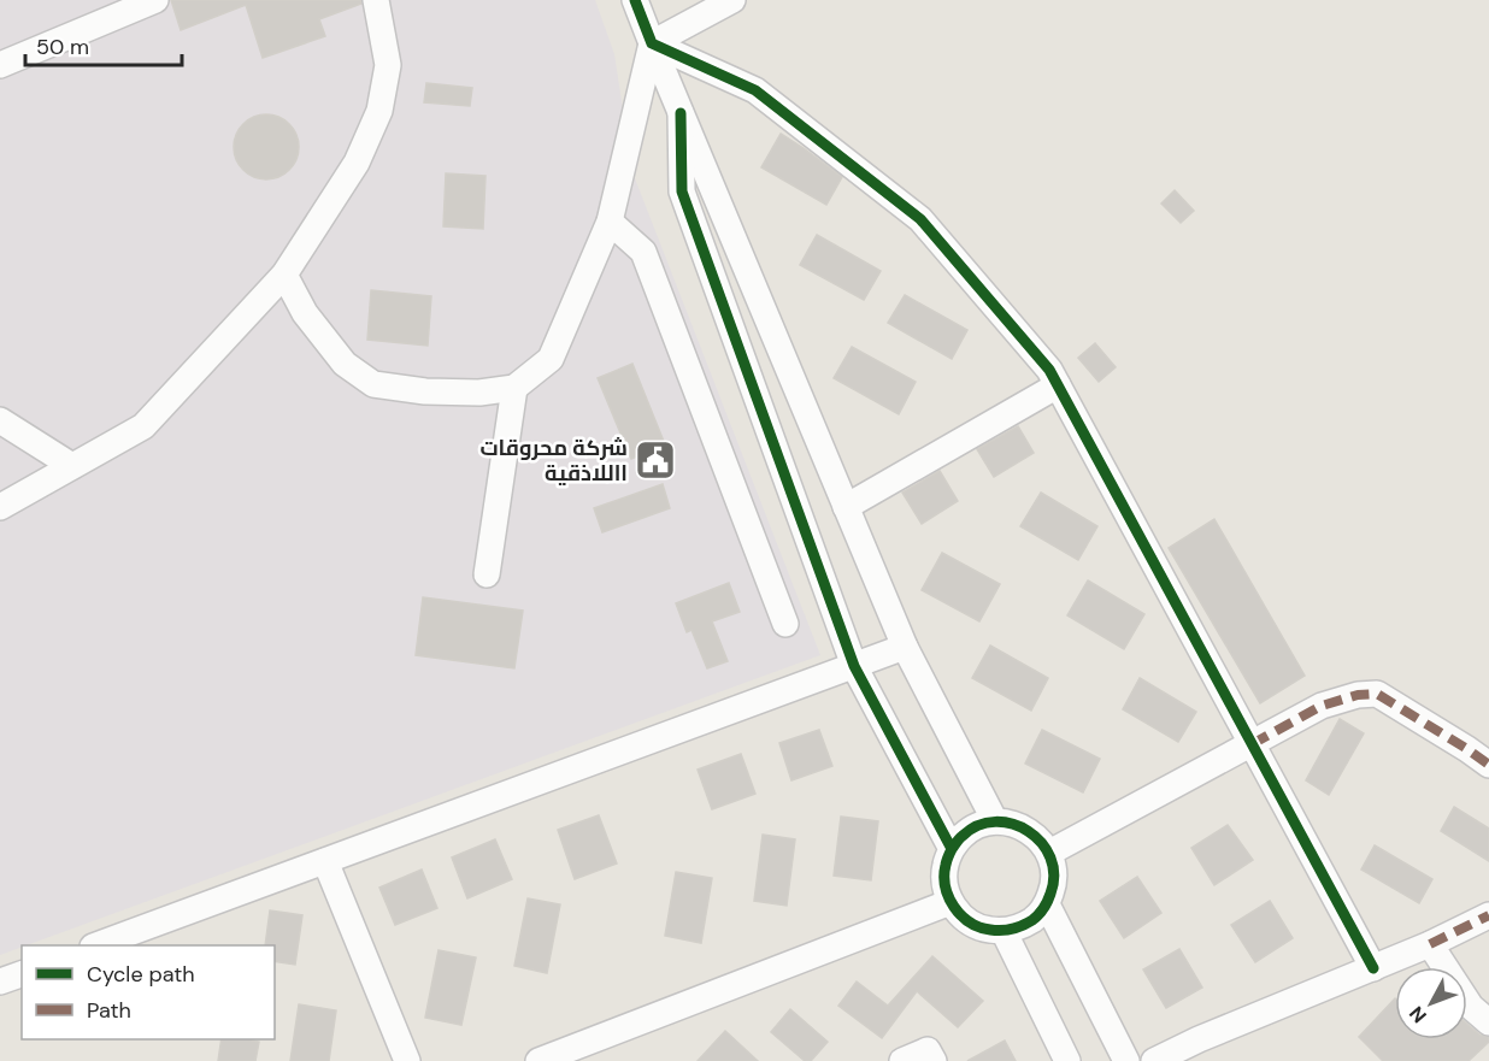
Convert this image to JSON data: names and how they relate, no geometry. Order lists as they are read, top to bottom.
{
  "places": {
    "public building": ["شركة محروقات االلاذقية"]
  },
  "legend": ["Cycle path", "Path"],
  "scale_bar": "50 m",
  "north": "bottom left"
}
